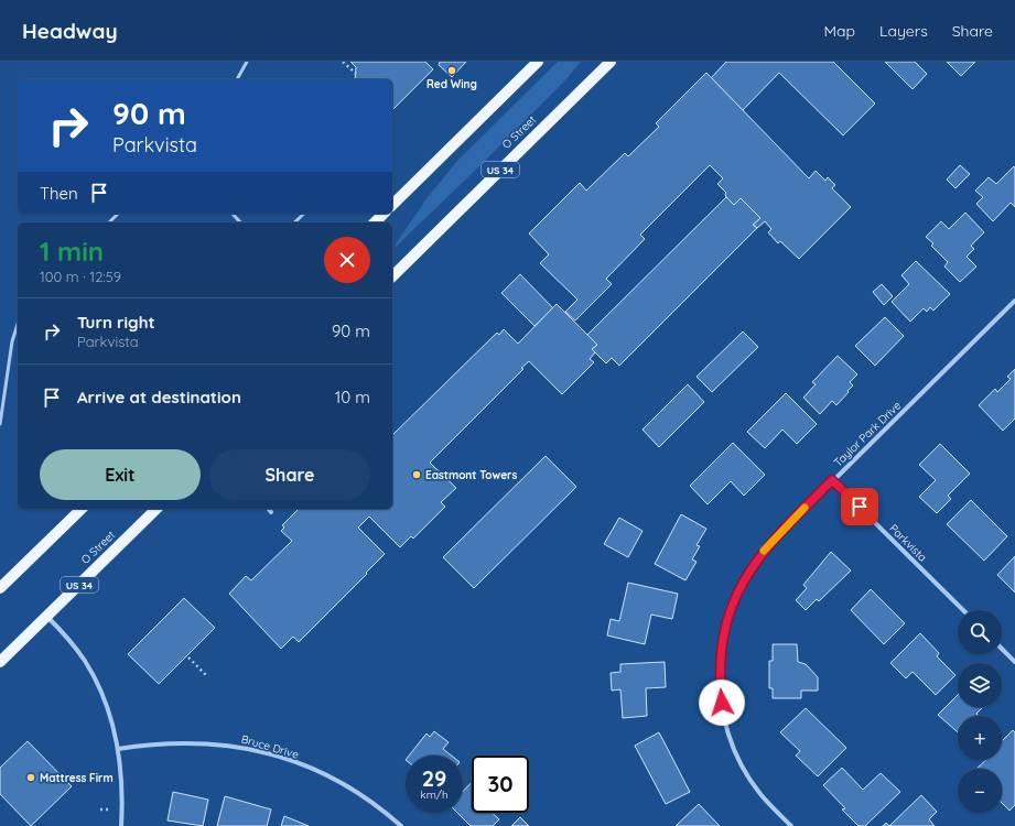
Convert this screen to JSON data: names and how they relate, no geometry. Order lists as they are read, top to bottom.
{
  "streets": {
    "main road": ["O Street", "US 34"],
    "street": ["Taylor Park Drive", "Parkvista", "Bruce Drive"]
  },
  "crossings": [
    ["Taylor Park Drive", "Parkvista"]
  ],
  "places": ["Red Wing", "Eastmont Towers", "Mattress Firm"],
  "page": {
    "header": "Headway",
    "nav": ["Map", "Layers", "Share"],
    "turn": ["90 m", "Parkvista"],
    "then": "Then",
    "heading": ["1 min", "100 m · 12:59"],
    "list": [
      {
        "name": "Turn right",
        "note": "Parkvista",
        "value": "90 m"
      },
      {
        "name": "Arrive at destination",
        "value": "10 m"
      }
    ],
    "buttons": ["Exit", "Share"],
    "map_buttons": ["+", "−"],
    "speed": "29 km/h",
    "limit": "30"
  }
}
